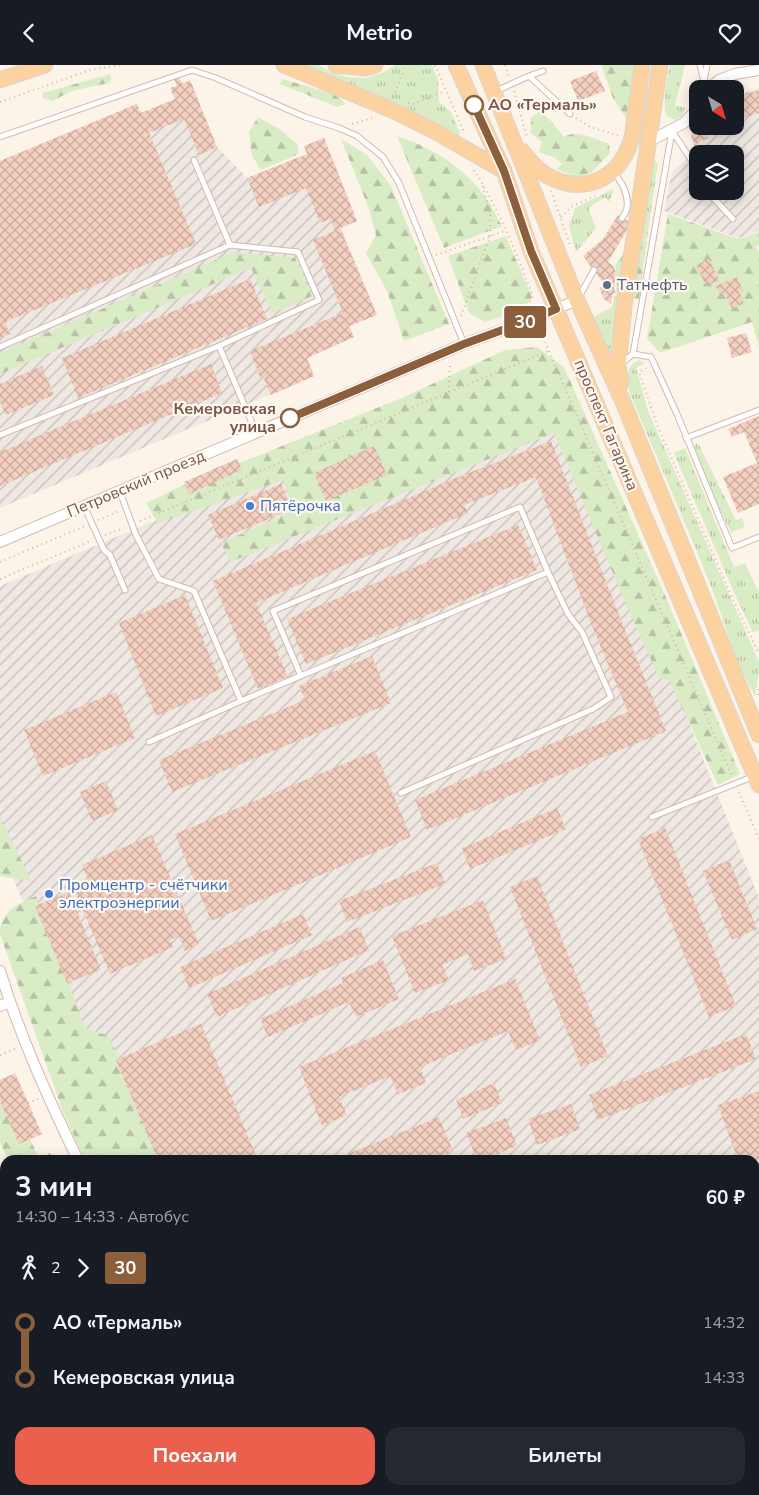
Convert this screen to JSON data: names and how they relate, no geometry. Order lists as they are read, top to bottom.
{
  "streets": {
    "main road": ["проспект Гагарина"],
    "street": ["Петровский проезд"]
  },
  "crossings": [
    ["проспект Гагарина", "Петровский проезд"]
  ],
  "places": [
    "АО «Термаль»",
    "Татнефть",
    "Кемеровская улица",
    "Пятёрочка",
    "Промцентр - счётчики электроэнергии"
  ],
  "lines": ["bus line 30"],
  "north": "bottom right",
  "page": {
    "header": "Metrio",
    "on_map": "30",
    "heading": ["3 мин", "14:30 – 14:33 · Автобус", "60 ₽"],
    "legs": ["2", "30"],
    "list": [
      {
        "name": "АО «Термаль»",
        "value": "14:32"
      },
      {
        "name": "Кемеровская улица",
        "value": "14:33"
      }
    ],
    "buttons": ["Поехали", "Билеты"]
  }
}
